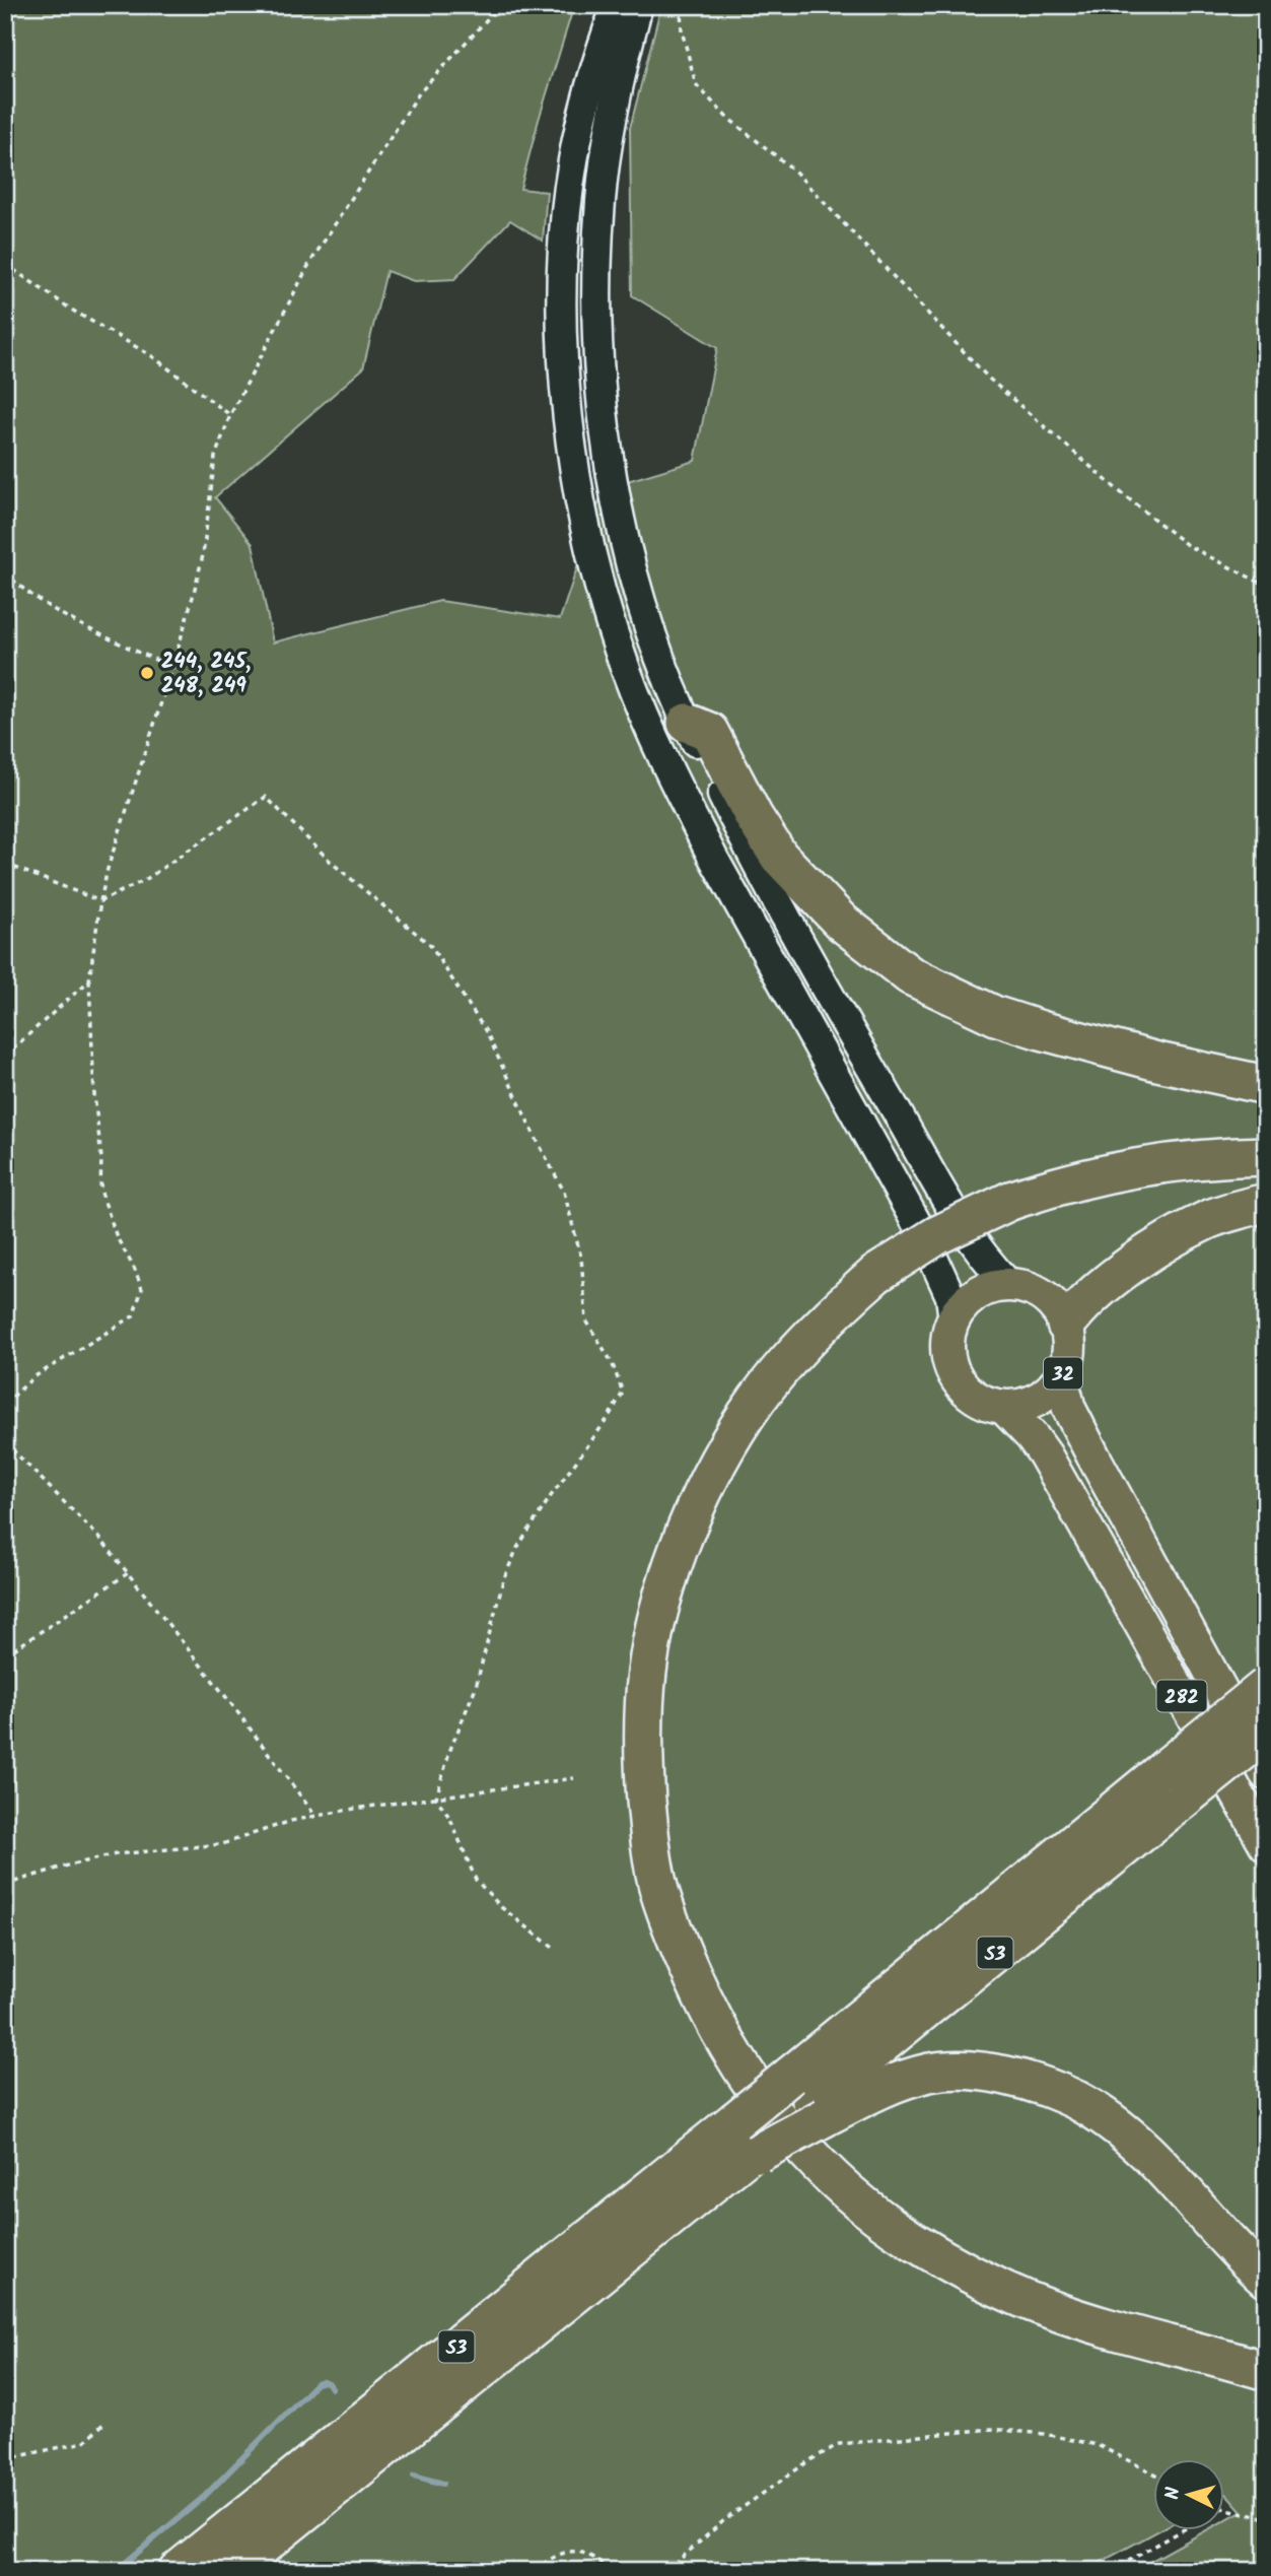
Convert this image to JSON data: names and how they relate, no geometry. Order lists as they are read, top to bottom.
{
  "streets": {
    "highway": ["S3"],
    "main road": ["32", "282"]
  },
  "crossings": [
    ["32", "282"]
  ],
  "places": ["244, 245, 248, 249"],
  "north": "left"
}
